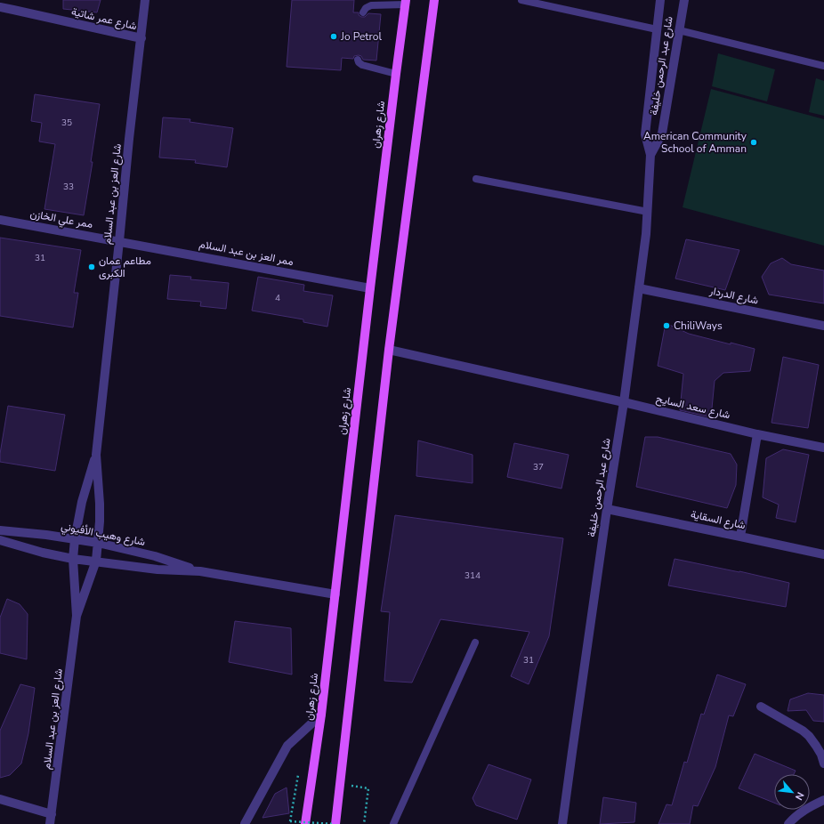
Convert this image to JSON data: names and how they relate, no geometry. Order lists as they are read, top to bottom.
{
  "streets": {
    "main road": ["شارع زهران"],
    "street": [
      "شارع عمر شاتية",
      "شارع عبد الرحمن خليفة",
      "شارع العز بن عبد السلام",
      "ممر علي الخازن",
      "ممر العز بن عبد السلام",
      "شارع الدردار",
      "شارع سعد السايح",
      "شارع السقاية",
      "شارع وهيب الأفيوني"
    ]
  },
  "crossings": [
    ["شارع عمر شاتية", "شارع العز بن عبد السلام"],
    ["شارع عبد الرحمن خليفة", "شارع الدردار"],
    ["شارع عبد الرحمن خليفة", "شارع سعد السايح"],
    ["شارع عبد الرحمن خليفة", "شارع السقاية"],
    ["شارع زهران", "ممر العز بن عبد السلام"],
    ["شارع زهران", "شارع وهيب الأفيوني"],
    ["شارع العز بن عبد السلام", "ممر علي الخازن"],
    ["شارع العز بن عبد السلام", "ممر العز بن عبد السلام"],
    ["شارع العز بن عبد السلام", "شارع وهيب الأفيوني"],
    ["ممر علي الخازن", "ممر العز بن عبد السلام"]
  ],
  "places": [
    "Jo Petrol",
    "American Community School of Amman",
    "مطاعم عمان الكبرى",
    "ChiliWays"
  ],
  "house_numbers": [
    "35",
    "33",
    "31",
    "4",
    "37",
    "314",
    "31"
  ],
  "north": "bottom right"
}
